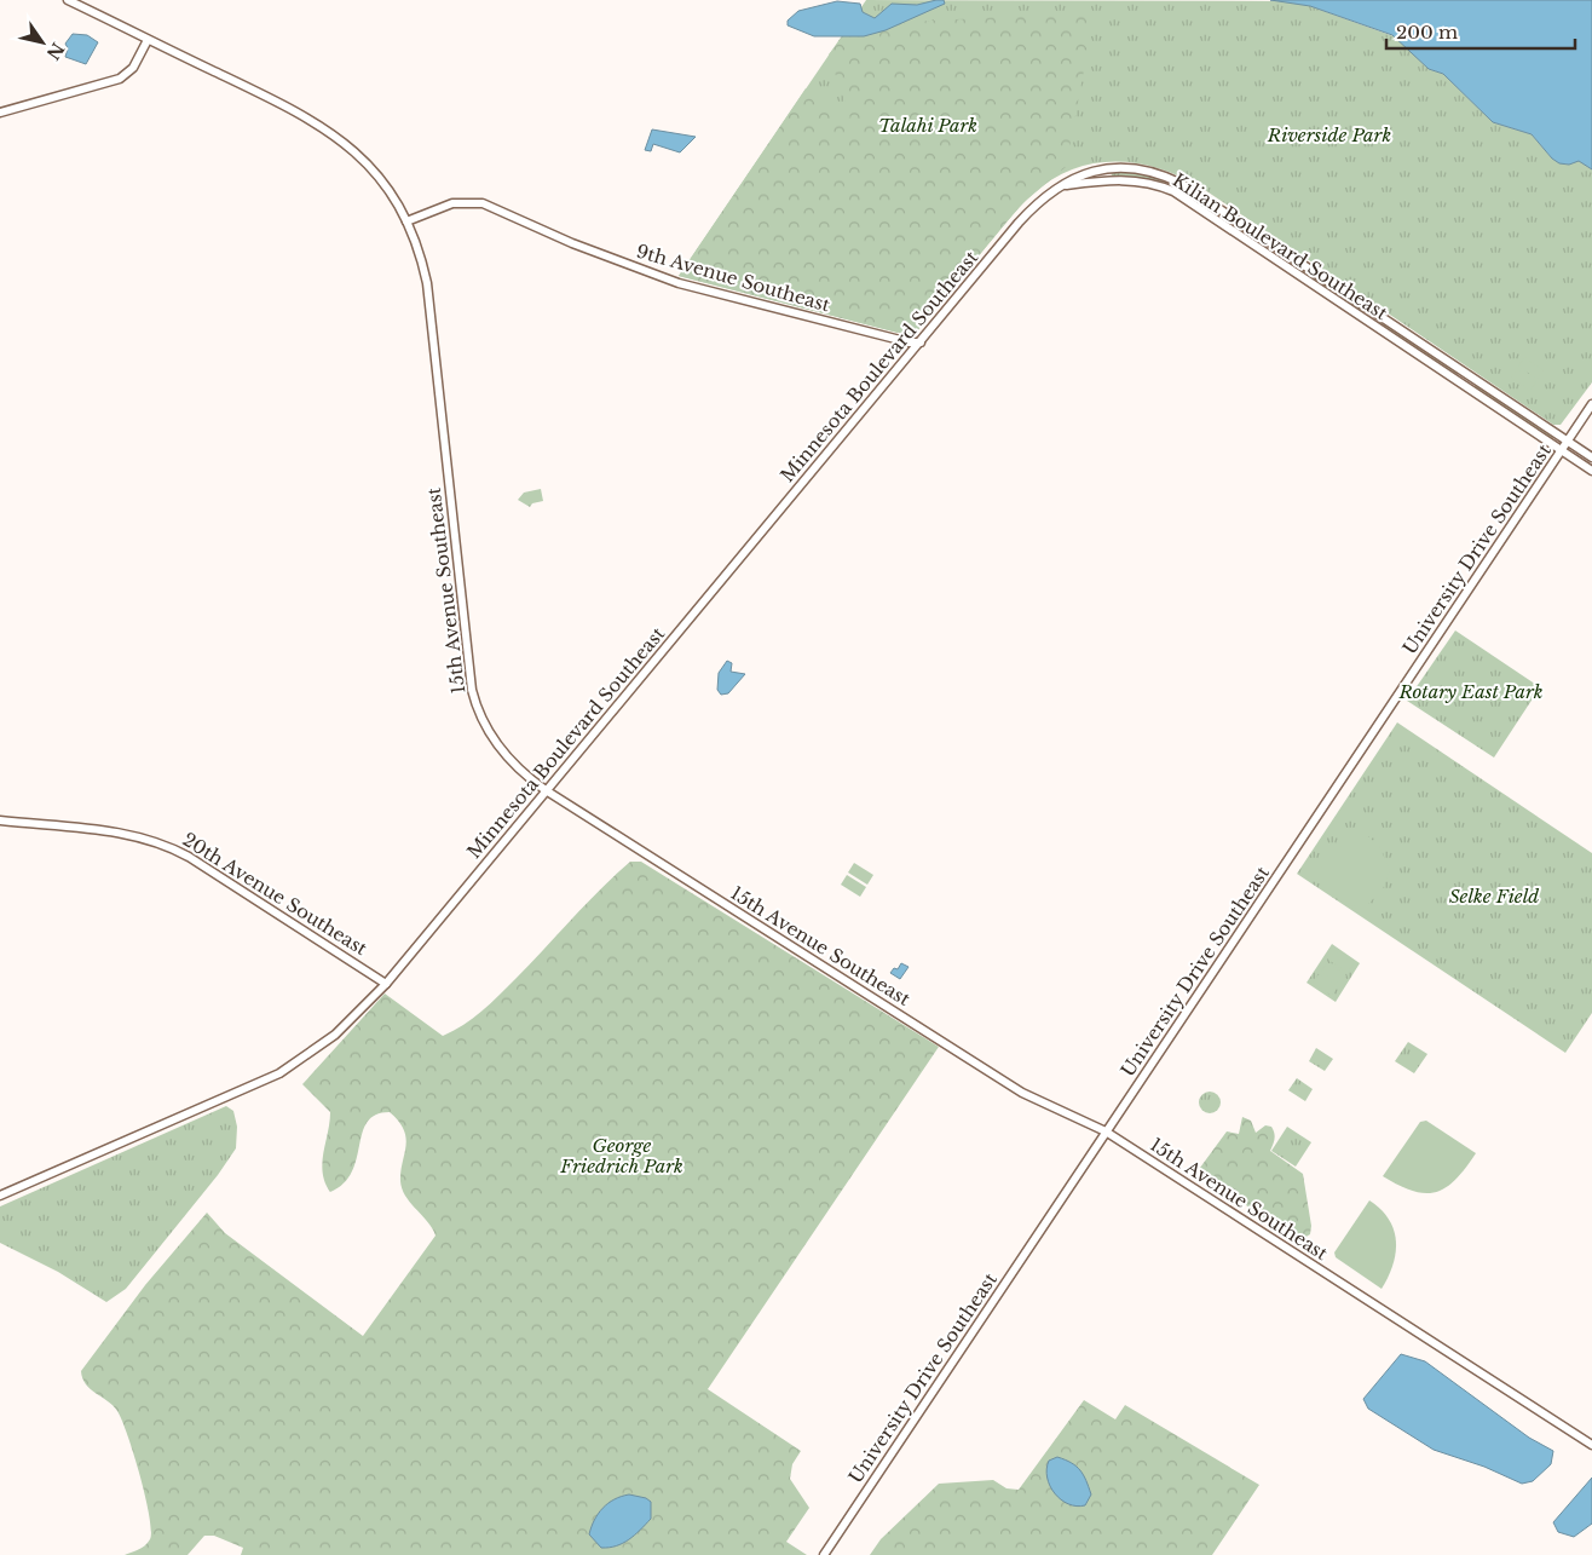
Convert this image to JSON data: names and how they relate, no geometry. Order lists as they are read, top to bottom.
{
  "streets": {
    "street": [
      "Kilian Boulevard Southeast",
      "9th Avenue Southeast",
      "Minnesota Boulevard Southeast",
      "University Drive Southeast",
      "15th Avenue Southeast",
      "20th Avenue Southeast"
    ]
  },
  "crossings": [
    ["Kilian Boulevard Southeast", "Minnesota Boulevard Southeast"],
    ["Kilian Boulevard Southeast", "University Drive Southeast"],
    ["9th Avenue Southeast", "Minnesota Boulevard Southeast"],
    ["9th Avenue Southeast", "15th Avenue Southeast"],
    ["Minnesota Boulevard Southeast", "15th Avenue Southeast"],
    ["Minnesota Boulevard Southeast", "20th Avenue Southeast"],
    ["University Drive Southeast", "15th Avenue Southeast"]
  ],
  "parks": [
    "Talahi Park",
    "Riverside Park",
    "Rotary East Park",
    "Selke Field",
    "George Friedrich Park"
  ],
  "scale_bar": "200 m",
  "north": "bottom right"
}
